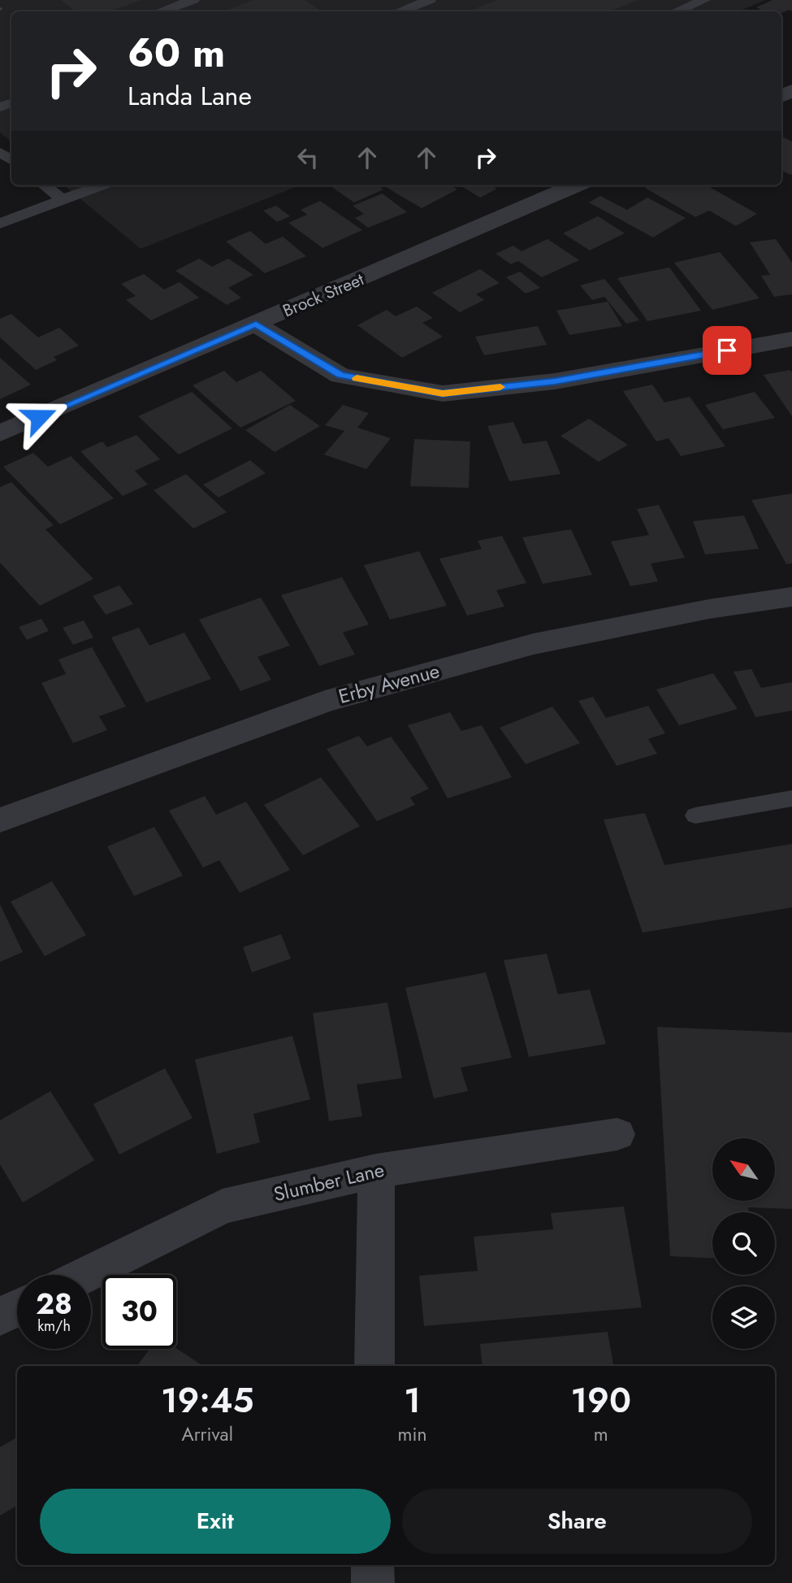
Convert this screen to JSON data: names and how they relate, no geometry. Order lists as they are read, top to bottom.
{
  "streets": {
    "street": ["Brock Street", "Erby Avenue", "Slumber Lane"]
  },
  "north": "top left",
  "page": {
    "turn": ["60 m", "Landa Lane"],
    "speed": "28 km/h",
    "limit": "30",
    "eta": [
      "19:45",
      "Arrival",
      "1",
      "min",
      "190",
      "m"
    ],
    "buttons": ["Exit", "Share"]
  }
}
